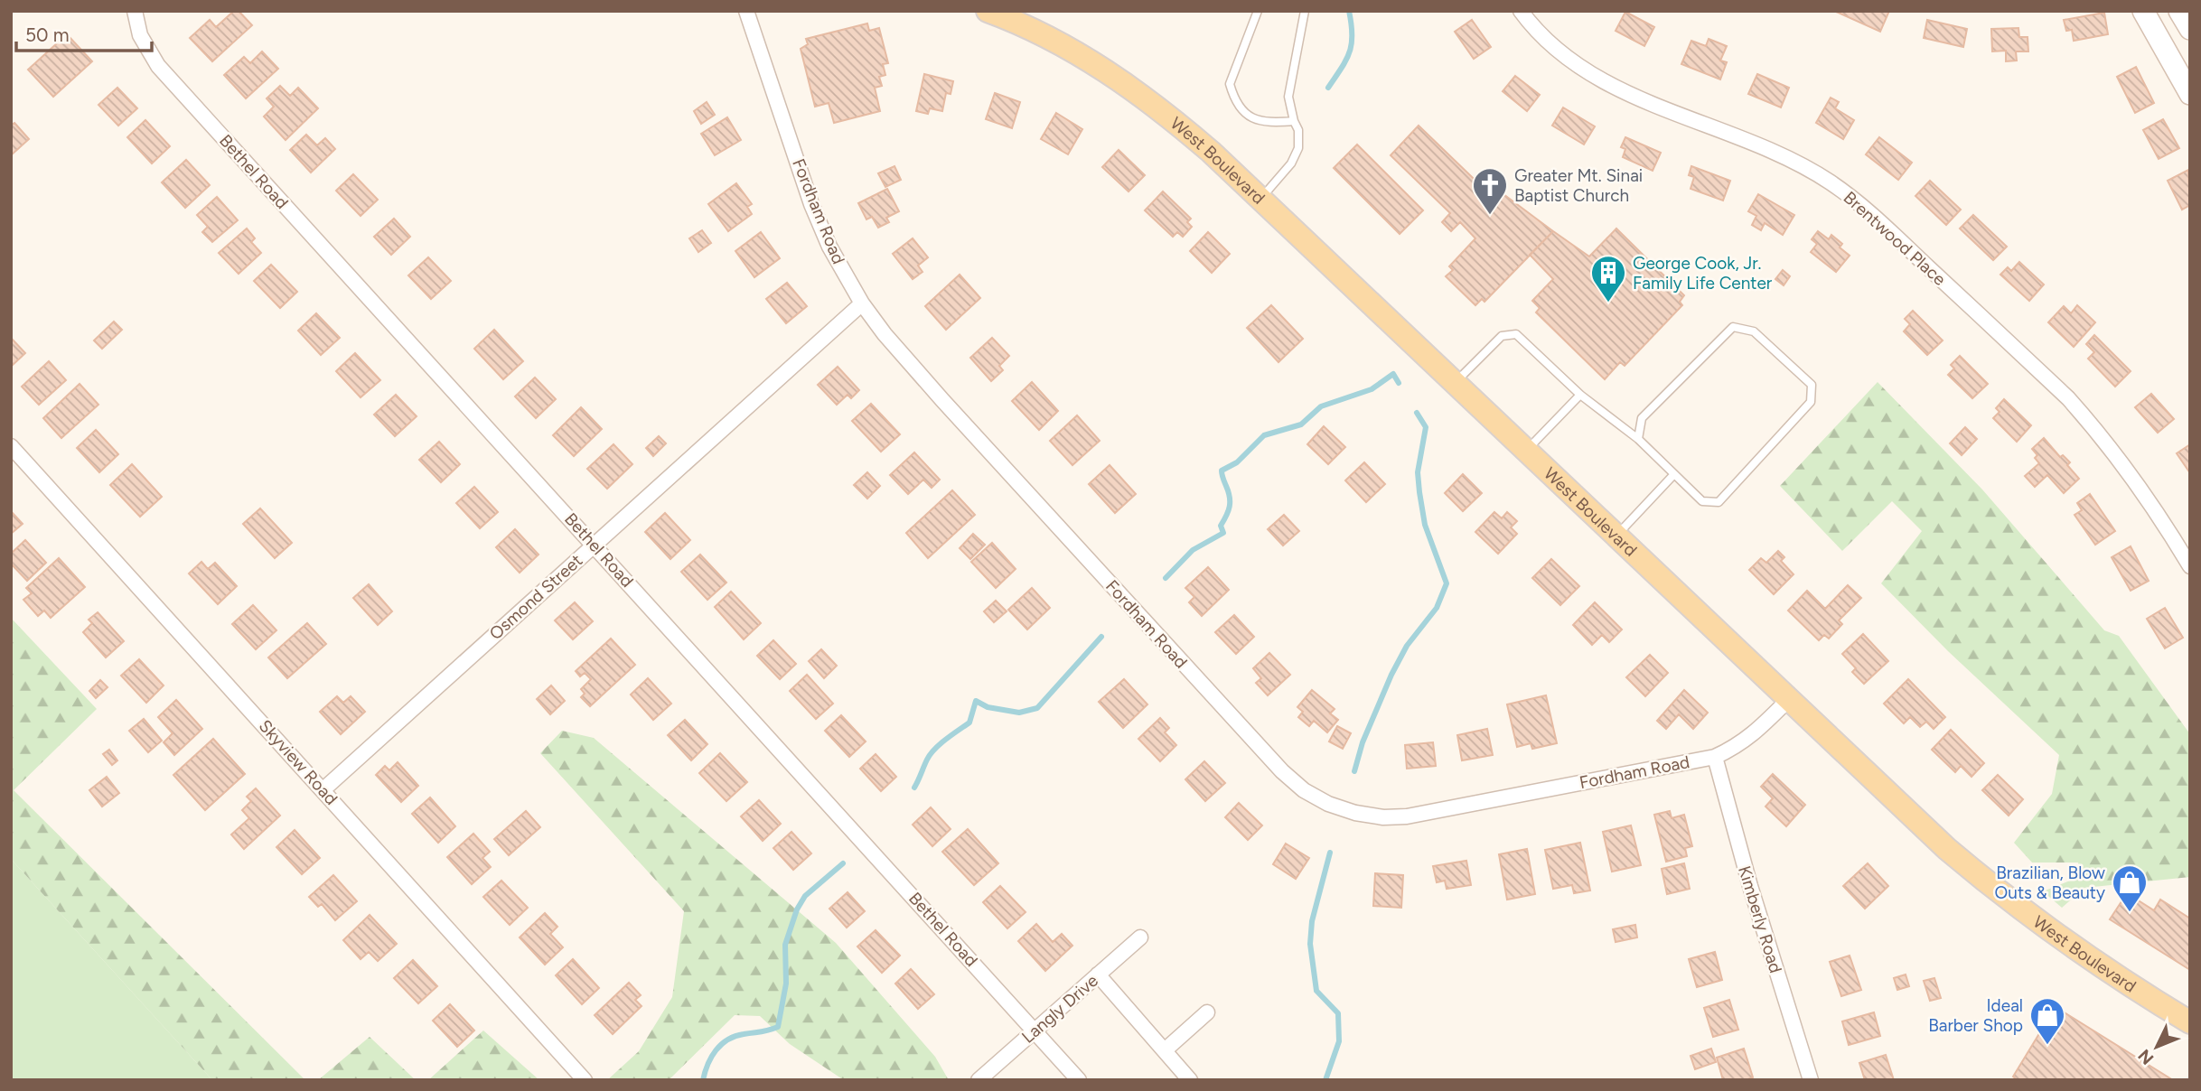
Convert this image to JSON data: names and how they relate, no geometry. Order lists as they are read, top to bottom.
{
  "streets": {
    "main road": ["West Boulevard"],
    "street": [
      "Bethel Road",
      "Fordham Road",
      "Brentwood Place",
      "Osmond Street",
      "Skyview Road",
      "Kimberly Road",
      "Langly Drive"
    ]
  },
  "crossings": [
    ["West Boulevard", "Fordham Road"],
    ["Bethel Road", "Osmond Street"],
    ["Bethel Road", "Langly Drive"],
    ["Fordham Road", "Osmond Street"],
    ["Fordham Road", "Kimberly Road"],
    ["Osmond Street", "Skyview Road"]
  ],
  "places": {
    "church": ["Greater Mt. Sinai Baptist Church"],
    "building": ["George Cook, Jr. Family Life Center"],
    "shop": ["Brazilian, Blow Outs & Beauty", "Ideal Barber Shop"]
  },
  "scale_bar": "50 m",
  "north": "bottom left"
}
